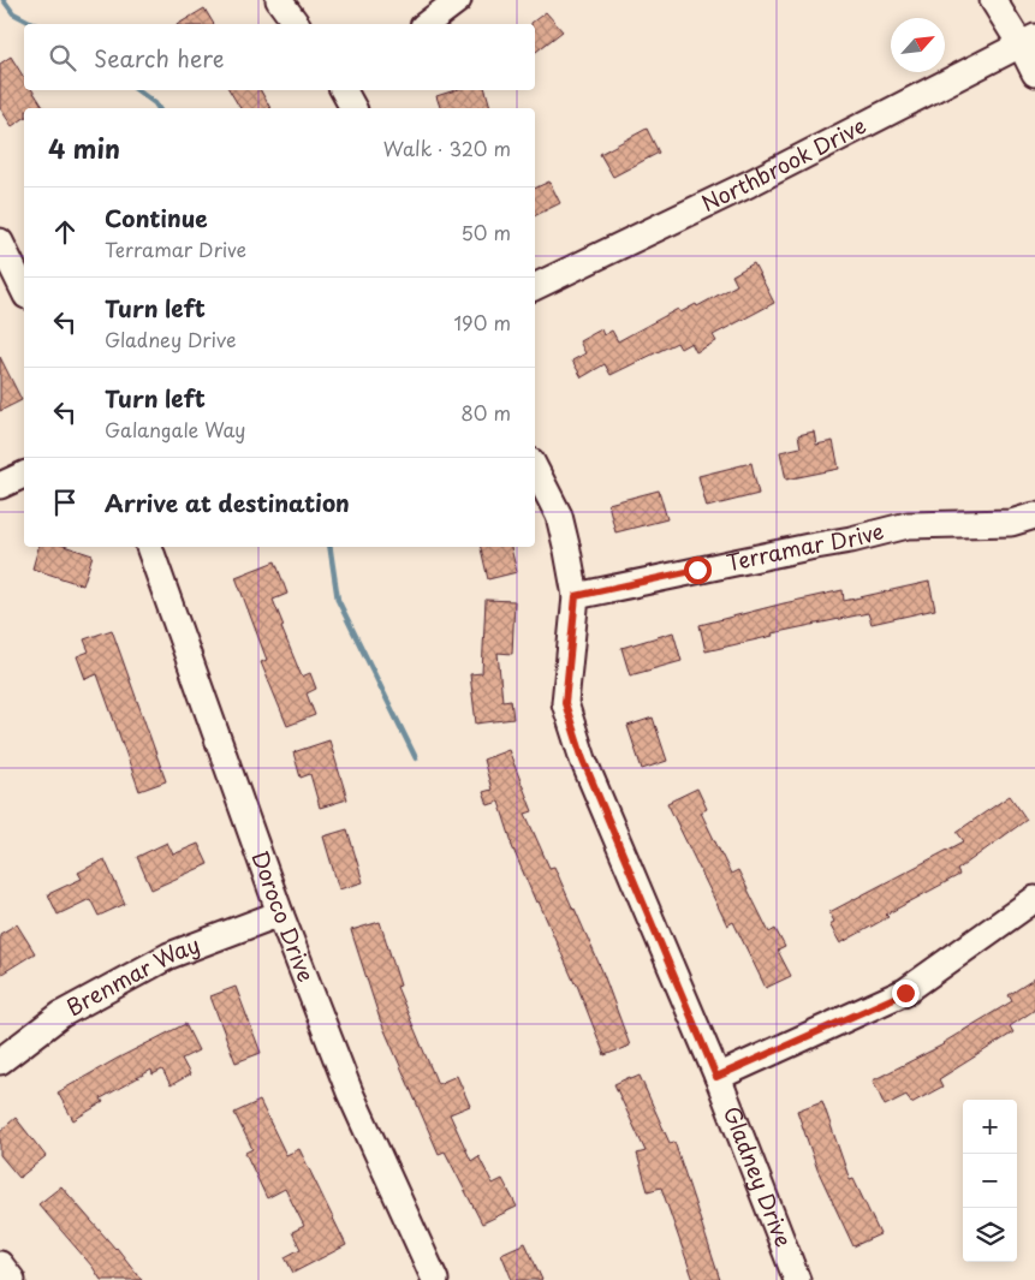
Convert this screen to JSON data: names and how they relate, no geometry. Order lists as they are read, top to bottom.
{
  "streets": {
    "street": [
      "Northbrook Drive",
      "Terramar Drive",
      "Doroco Drive",
      "Brenmar Way",
      "Gladney Drive"
    ]
  },
  "crossings": [
    ["Terramar Drive", "Gladney Drive"],
    ["Doroco Drive", "Brenmar Way"]
  ],
  "north": "top right",
  "page": {
    "search": "Search here",
    "heading": ["4 min", "Walk · 320 m"],
    "list": [
      ["Continue", "Terramar Drive", "50 m"],
      ["Turn left", "Gladney Drive", "190 m"],
      ["Turn left", "Galangale Way", "80 m"],
      "Arrive at destination"
    ],
    "map_buttons": ["+", "−"]
  }
}
